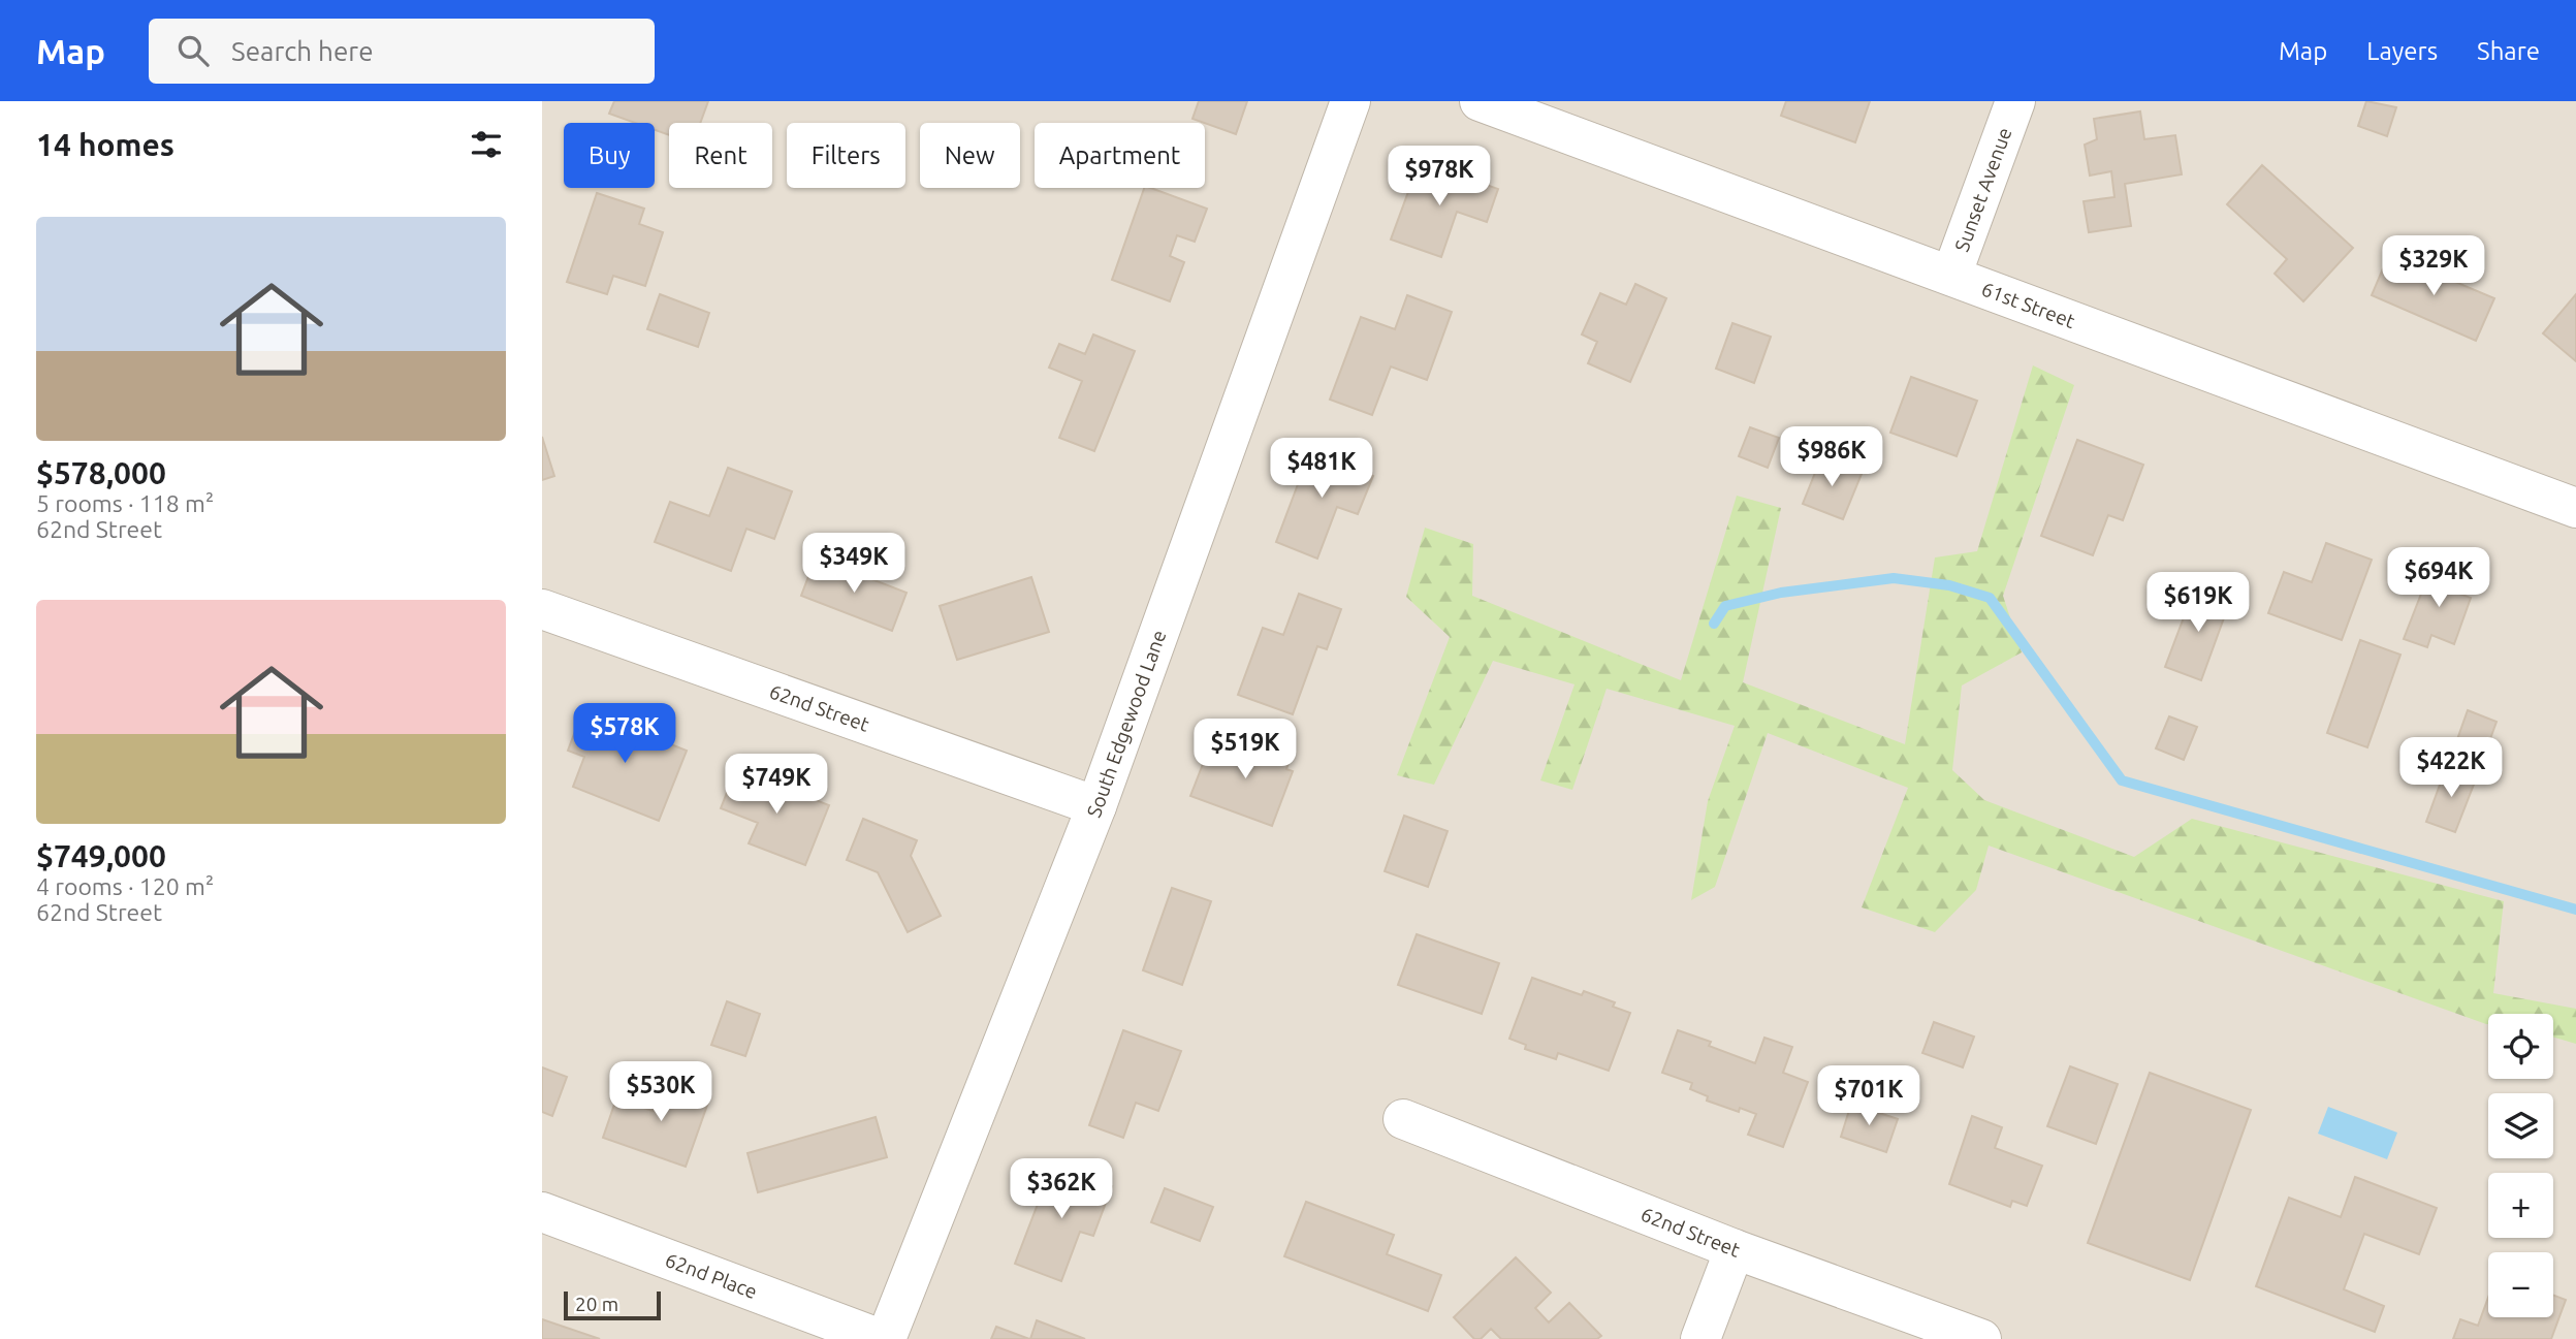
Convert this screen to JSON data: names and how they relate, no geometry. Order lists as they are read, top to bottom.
{
  "streets": {
    "street": [
      "Sunset Avenue",
      "61st Street",
      "62nd Street",
      "South Edgewood Lane",
      "62nd Place"
    ]
  },
  "crossings": [
    ["Sunset Avenue", "61st Street"],
    ["62nd Street", "South Edgewood Lane"],
    ["South Edgewood Lane", "62nd Place"]
  ],
  "scale_bar": "20 m",
  "page": {
    "header": "Map",
    "search": "Search here",
    "nav": ["Map", "Layers", "Share"],
    "heading": "14 homes",
    "chip": [
      "Buy",
      "Rent",
      "Filters",
      "New",
      "Apartment"
    ],
    "price": [
      "$978K",
      "$329K",
      "$986K",
      "$481K",
      "$349K",
      "$694K",
      "$619K",
      "$578K",
      "$519K",
      "$422K",
      "$749K",
      "$530K",
      "$701K",
      "$362K"
    ],
    "list": [
      {
        "name": "$578,000",
        "note": "5 rooms · 118 m² · 62nd Street"
      },
      {
        "name": "$749,000",
        "note": "4 rooms · 120 m² · 62nd Street"
      }
    ],
    "map_buttons": ["+", "−"],
    "scale": "20 m"
  }
}
